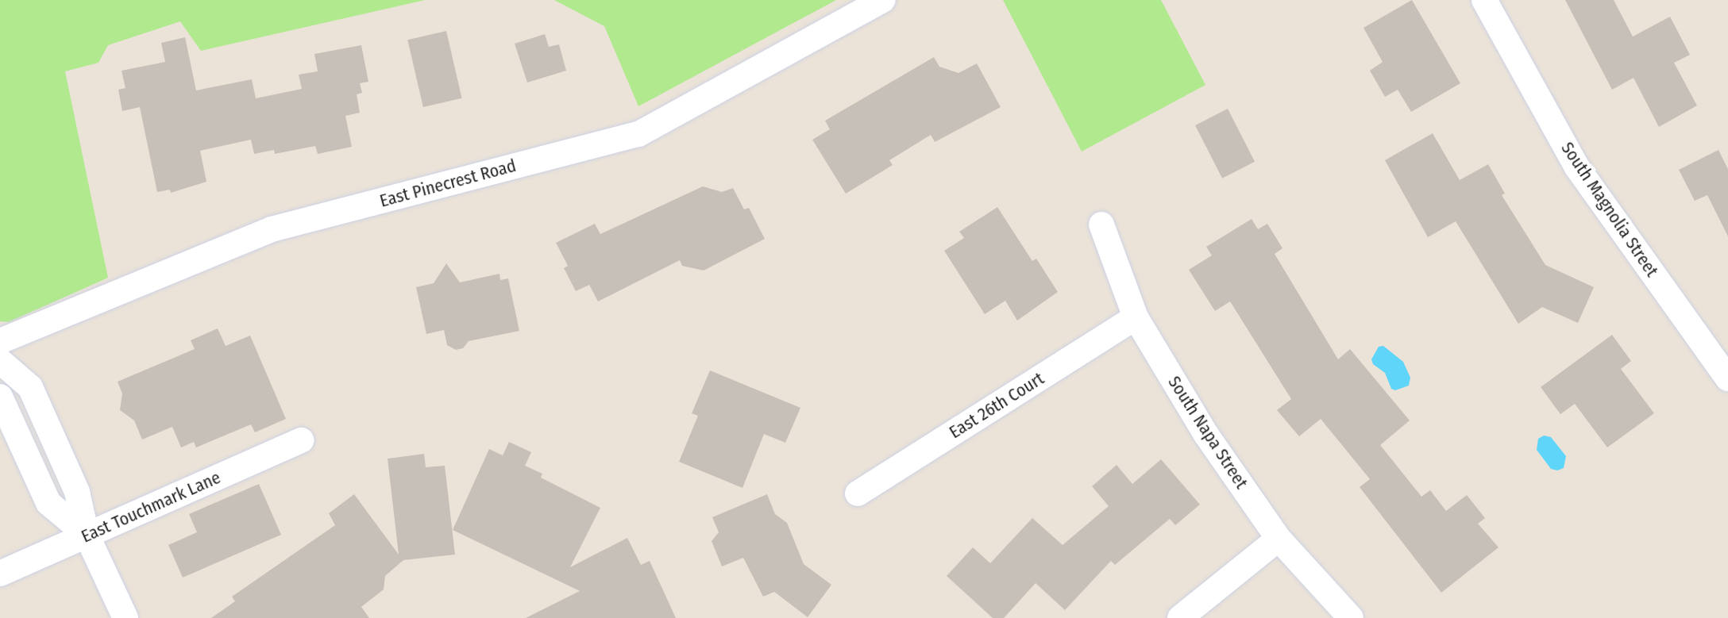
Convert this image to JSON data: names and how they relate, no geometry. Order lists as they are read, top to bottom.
{
  "streets": {
    "street": [
      "East Pinecrest Road",
      "South Magnolia Street",
      "East 26th Court",
      "South Napa Street",
      "East Touchmark Lane"
    ]
  },
  "crossings": [
    ["East 26th Court", "South Napa Street"]
  ]
}
